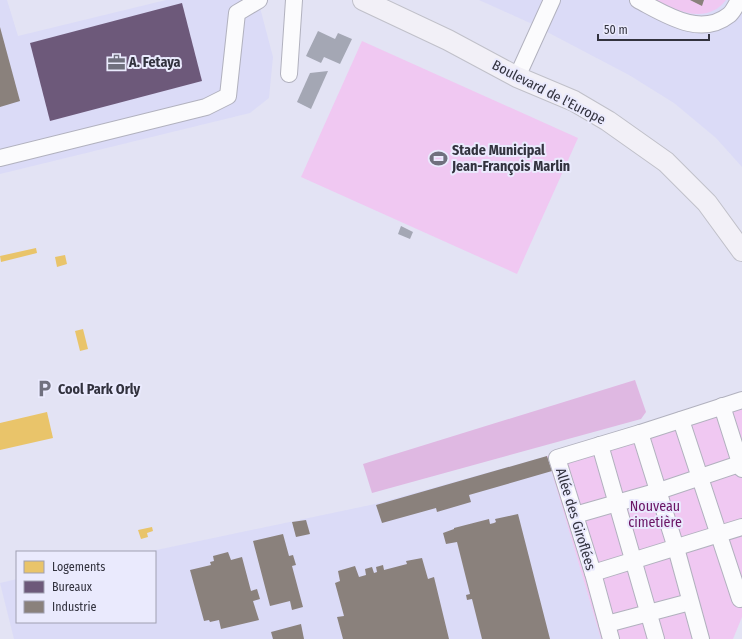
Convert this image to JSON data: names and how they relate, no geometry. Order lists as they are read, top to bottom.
{
  "streets": {
    "main road": ["Boulevard de l'Europe"],
    "lane": ["Allée des Giroflées"]
  },
  "parks": ["Nouveau cimetière"],
  "places": {
    "office": ["A. Fetaya"],
    "sports": ["Stade Municipal Jean-François Marlin"],
    "parking": ["Cool Park Orly"]
  },
  "legend": ["Logements", "Bureaux", "Industrie"],
  "scale_bar": "50 m"
}
